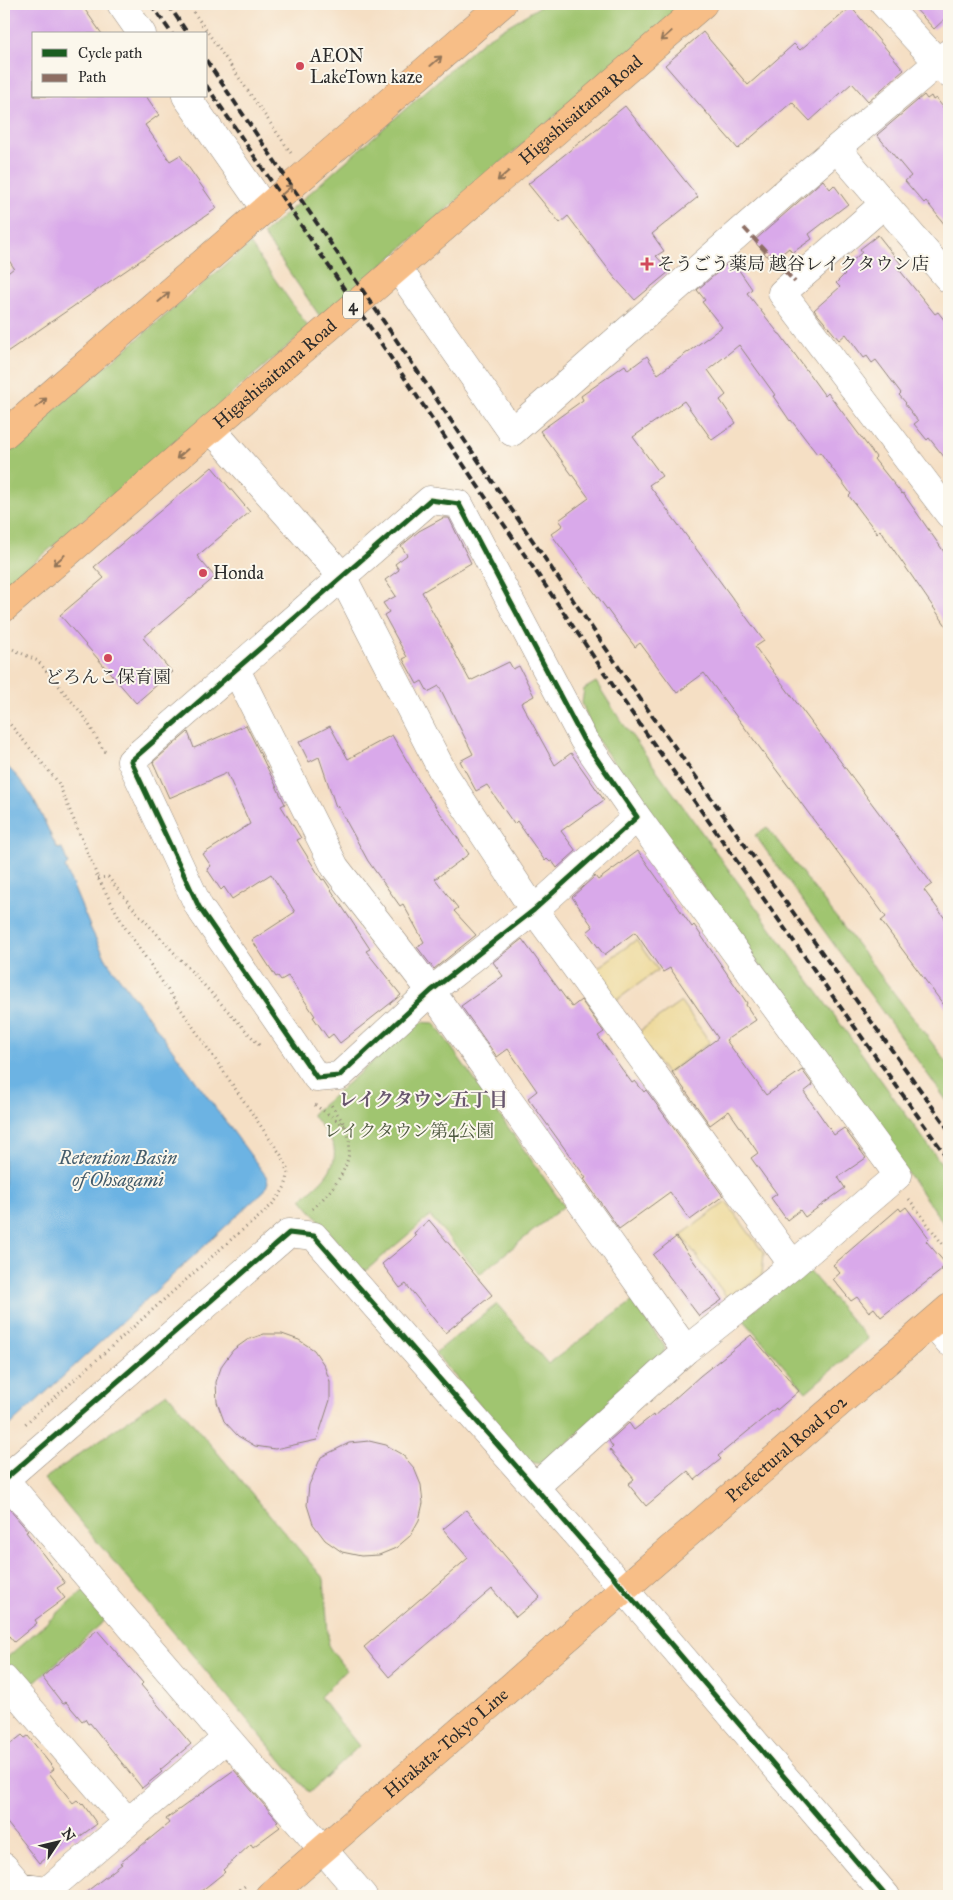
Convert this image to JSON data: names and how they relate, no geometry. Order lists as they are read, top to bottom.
{
  "streets": {
    "main road": [
      "Higashisaitama Road",
      "4",
      "Prefectural Road 102",
      "Hirakata-Tokyo Line"
    ]
  },
  "crossings": [
    ["Prefectural Road 102", "Hirakata-Tokyo Line"]
  ],
  "districts": ["レイクタウン五丁目"],
  "water": ["Retention Basin of Ohsagami"],
  "parks": ["レイクタウン第4公園"],
  "places": {
    "other": ["AEON LakeTown kaze", "Honda", "どろんこ保育園"],
    "health": ["そうごう薬局 越谷レイクタウン店"]
  },
  "legend": ["Cycle path", "Path"],
  "north": "top right"
}
